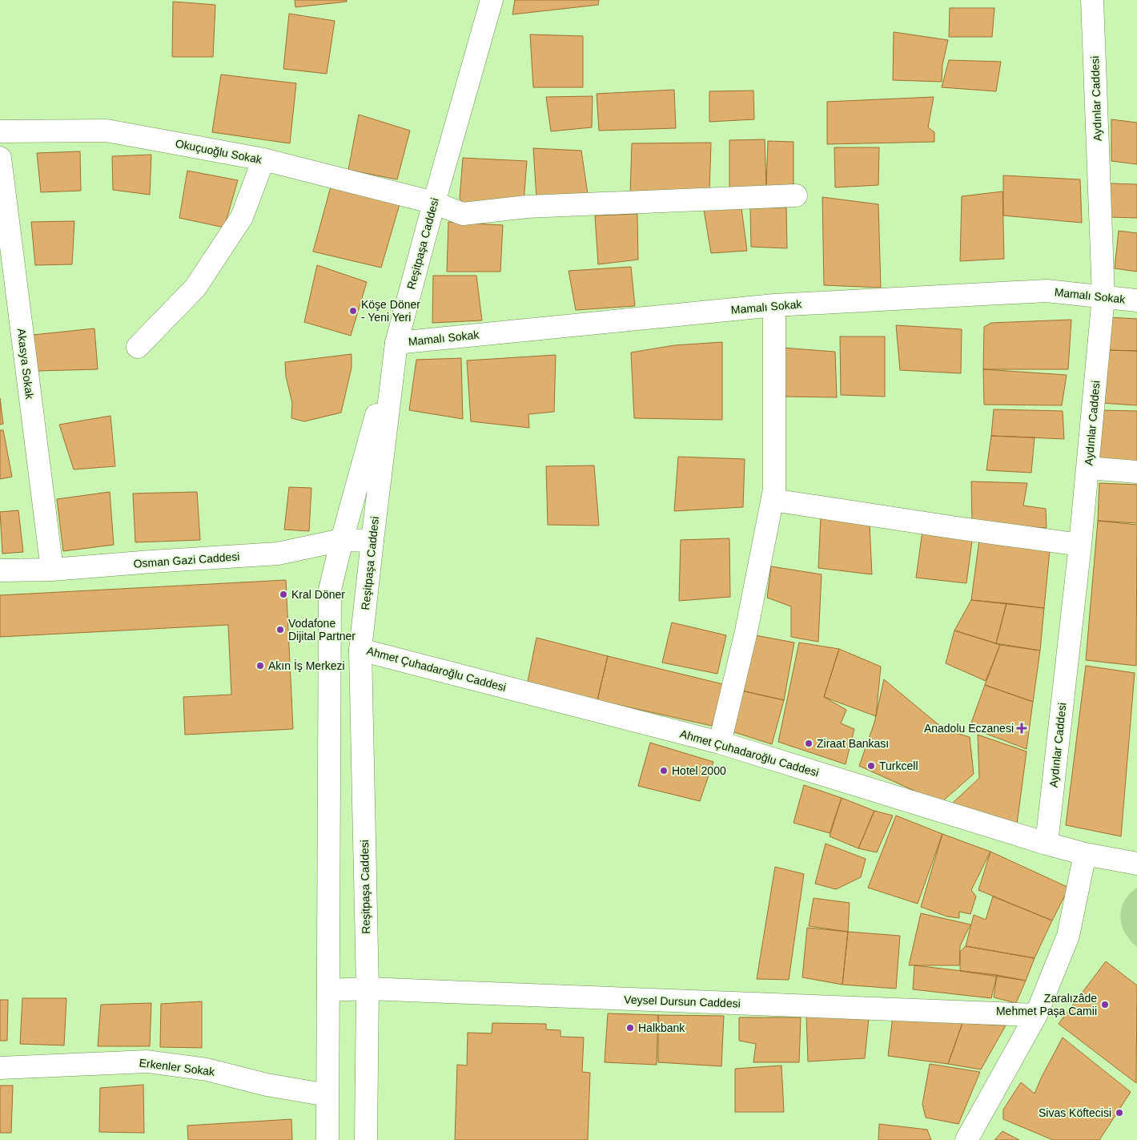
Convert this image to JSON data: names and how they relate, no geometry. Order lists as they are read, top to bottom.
{
  "streets": {
    "street": [
      "Aydınlar Caddesi",
      "Okuçuoğlu Sokak",
      "Reşitpaşa Caddesi",
      "Mamalı Sokak",
      "Akasya Sokak",
      "Osman Gazi Caddesi",
      "Ahmet Çuhadaroğlu Caddesi",
      "Veysel Dursun Caddesi",
      "Erkenler Sokak"
    ]
  },
  "crossings": [
    ["Aydınlar Caddesi", "Mamalı Sokak"],
    ["Aydınlar Caddesi", "Ahmet Çuhadaroğlu Caddesi"],
    ["Okuçuoğlu Sokak", "Reşitpaşa Caddesi"],
    ["Reşitpaşa Caddesi", "Mamalı Sokak"],
    ["Reşitpaşa Caddesi", "Osman Gazi Caddesi"],
    ["Reşitpaşa Caddesi", "Ahmet Çuhadaroğlu Caddesi"],
    ["Reşitpaşa Caddesi", "Veysel Dursun Caddesi"],
    ["Akasya Sokak", "Osman Gazi Caddesi"]
  ],
  "places": {
    "other": [
      "Köşe Döner - Yeni Yeri",
      "Kral Döner",
      "Vodafone Dijital Partner",
      "Akın İş Merkezi",
      "Ziraat Bankası",
      "Turkcell",
      "Hotel 2000",
      "Zaralızâde Mehmet Paşa Camii",
      "Halkbank",
      "Sivas Köftecisi"
    ],
    "health": ["Anadolu Eczanesi"]
  }
}
